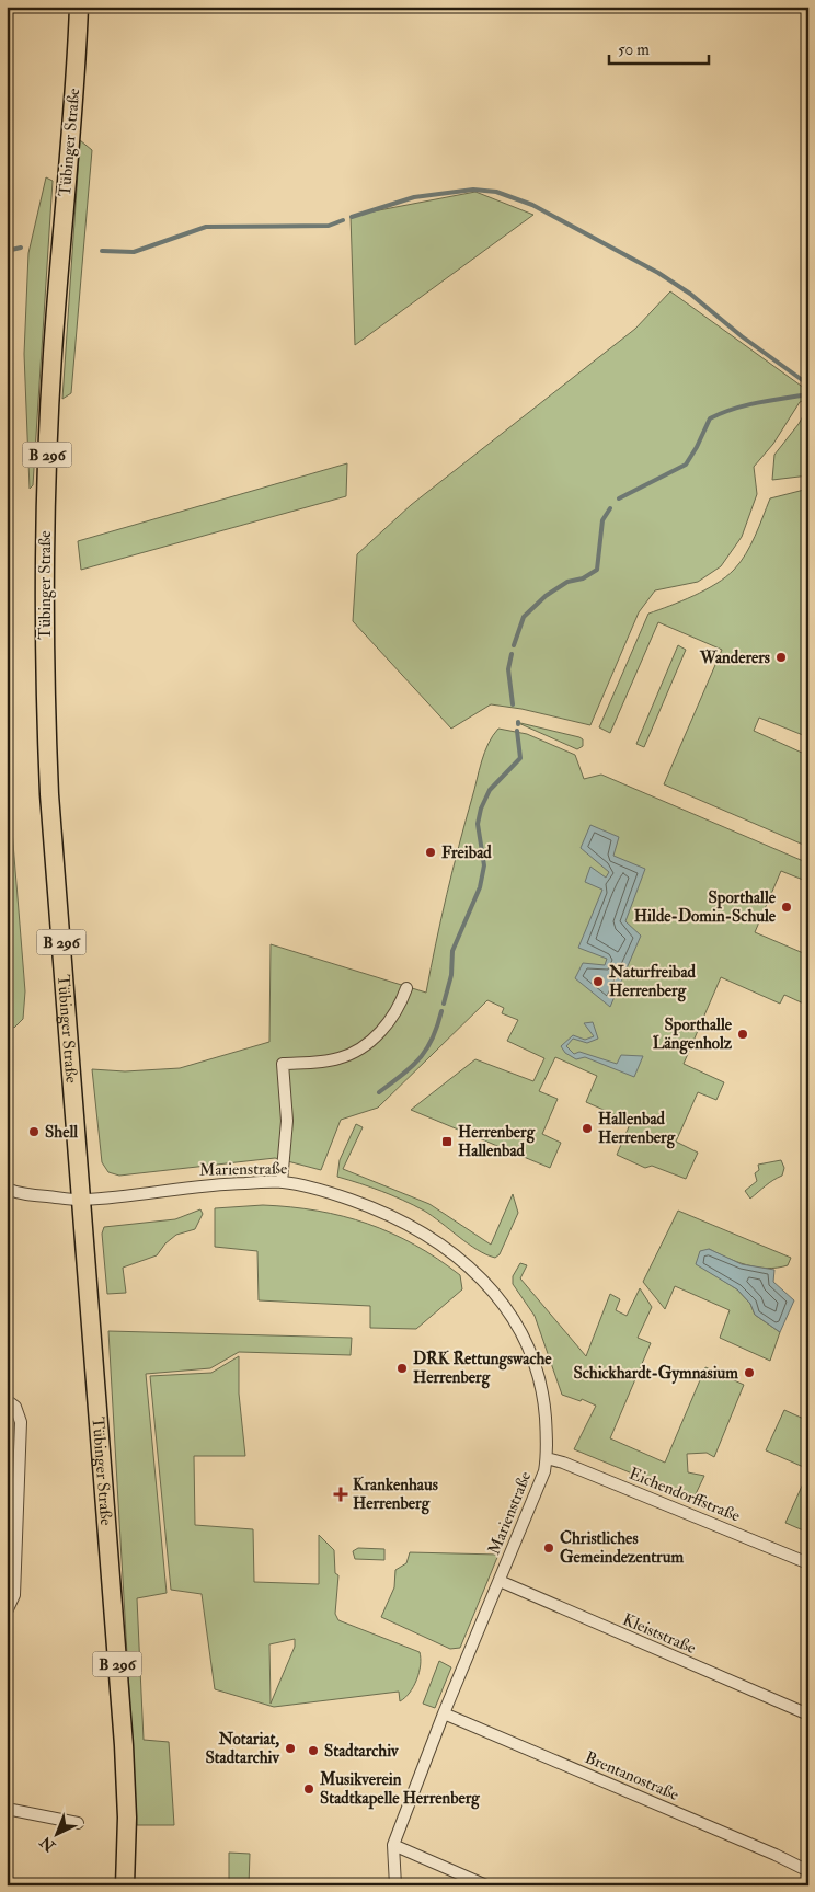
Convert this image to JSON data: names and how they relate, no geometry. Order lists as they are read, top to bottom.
{
  "streets": {
    "main road": ["Tübinger Straße", "B 296"],
    "street": [
      "Marienstraße",
      "Eichendorffstraße",
      "Kleiststraße",
      "Brentanostraße"
    ]
  },
  "crossings": [
    ["Tübinger Straße", "Marienstraße"],
    ["Marienstraße", "Eichendorffstraße"],
    ["Marienstraße", "Kleiststraße"],
    ["Marienstraße", "Brentanostraße"]
  ],
  "places": {
    "other": [
      "Wanderers",
      "Freibad",
      "Sporthalle Hilde-Domin-Schule",
      "Naturfreibad Herrenberg",
      "Sporthalle Längenholz",
      "Hallenbad Herrenberg",
      "Shell",
      "DRK Rettungswache Herrenberg",
      "Schickhardt-Gymnasium",
      "Christliches Gemeindezentrum",
      "Notariat, Stadtarchiv",
      "Stadtarchiv",
      "Musikverein Stadtkapelle Herrenberg"
    ],
    "transit": ["Herrenberg Hallenbad"],
    "health": ["Krankenhaus Herrenberg"]
  },
  "scale_bar": "50 m",
  "north": "bottom left"
}
